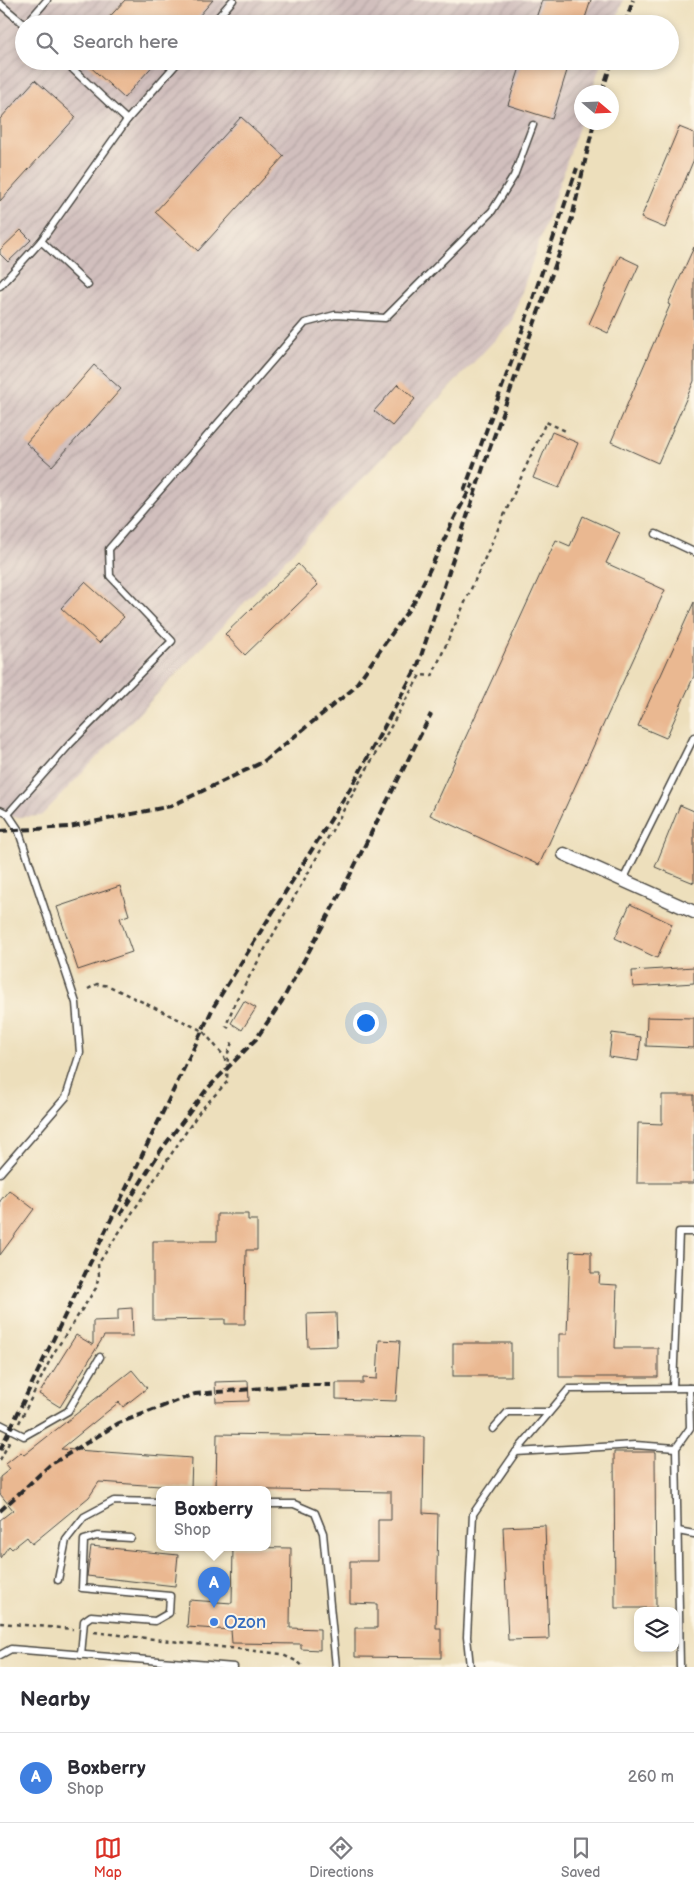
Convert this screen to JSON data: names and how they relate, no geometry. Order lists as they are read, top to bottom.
{
  "places": ["Ozon"],
  "north": "right",
  "page": {
    "search": "Search here",
    "popup": ["Boxberry", "Shop"],
    "pins": "A",
    "heading": "Nearby",
    "list": [
      {
        "mark": "A",
        "name": "Boxberry",
        "note": "Shop",
        "value": "260 m"
      }
    ],
    "nav": ["Map", "Directions", "Saved"]
  }
}
